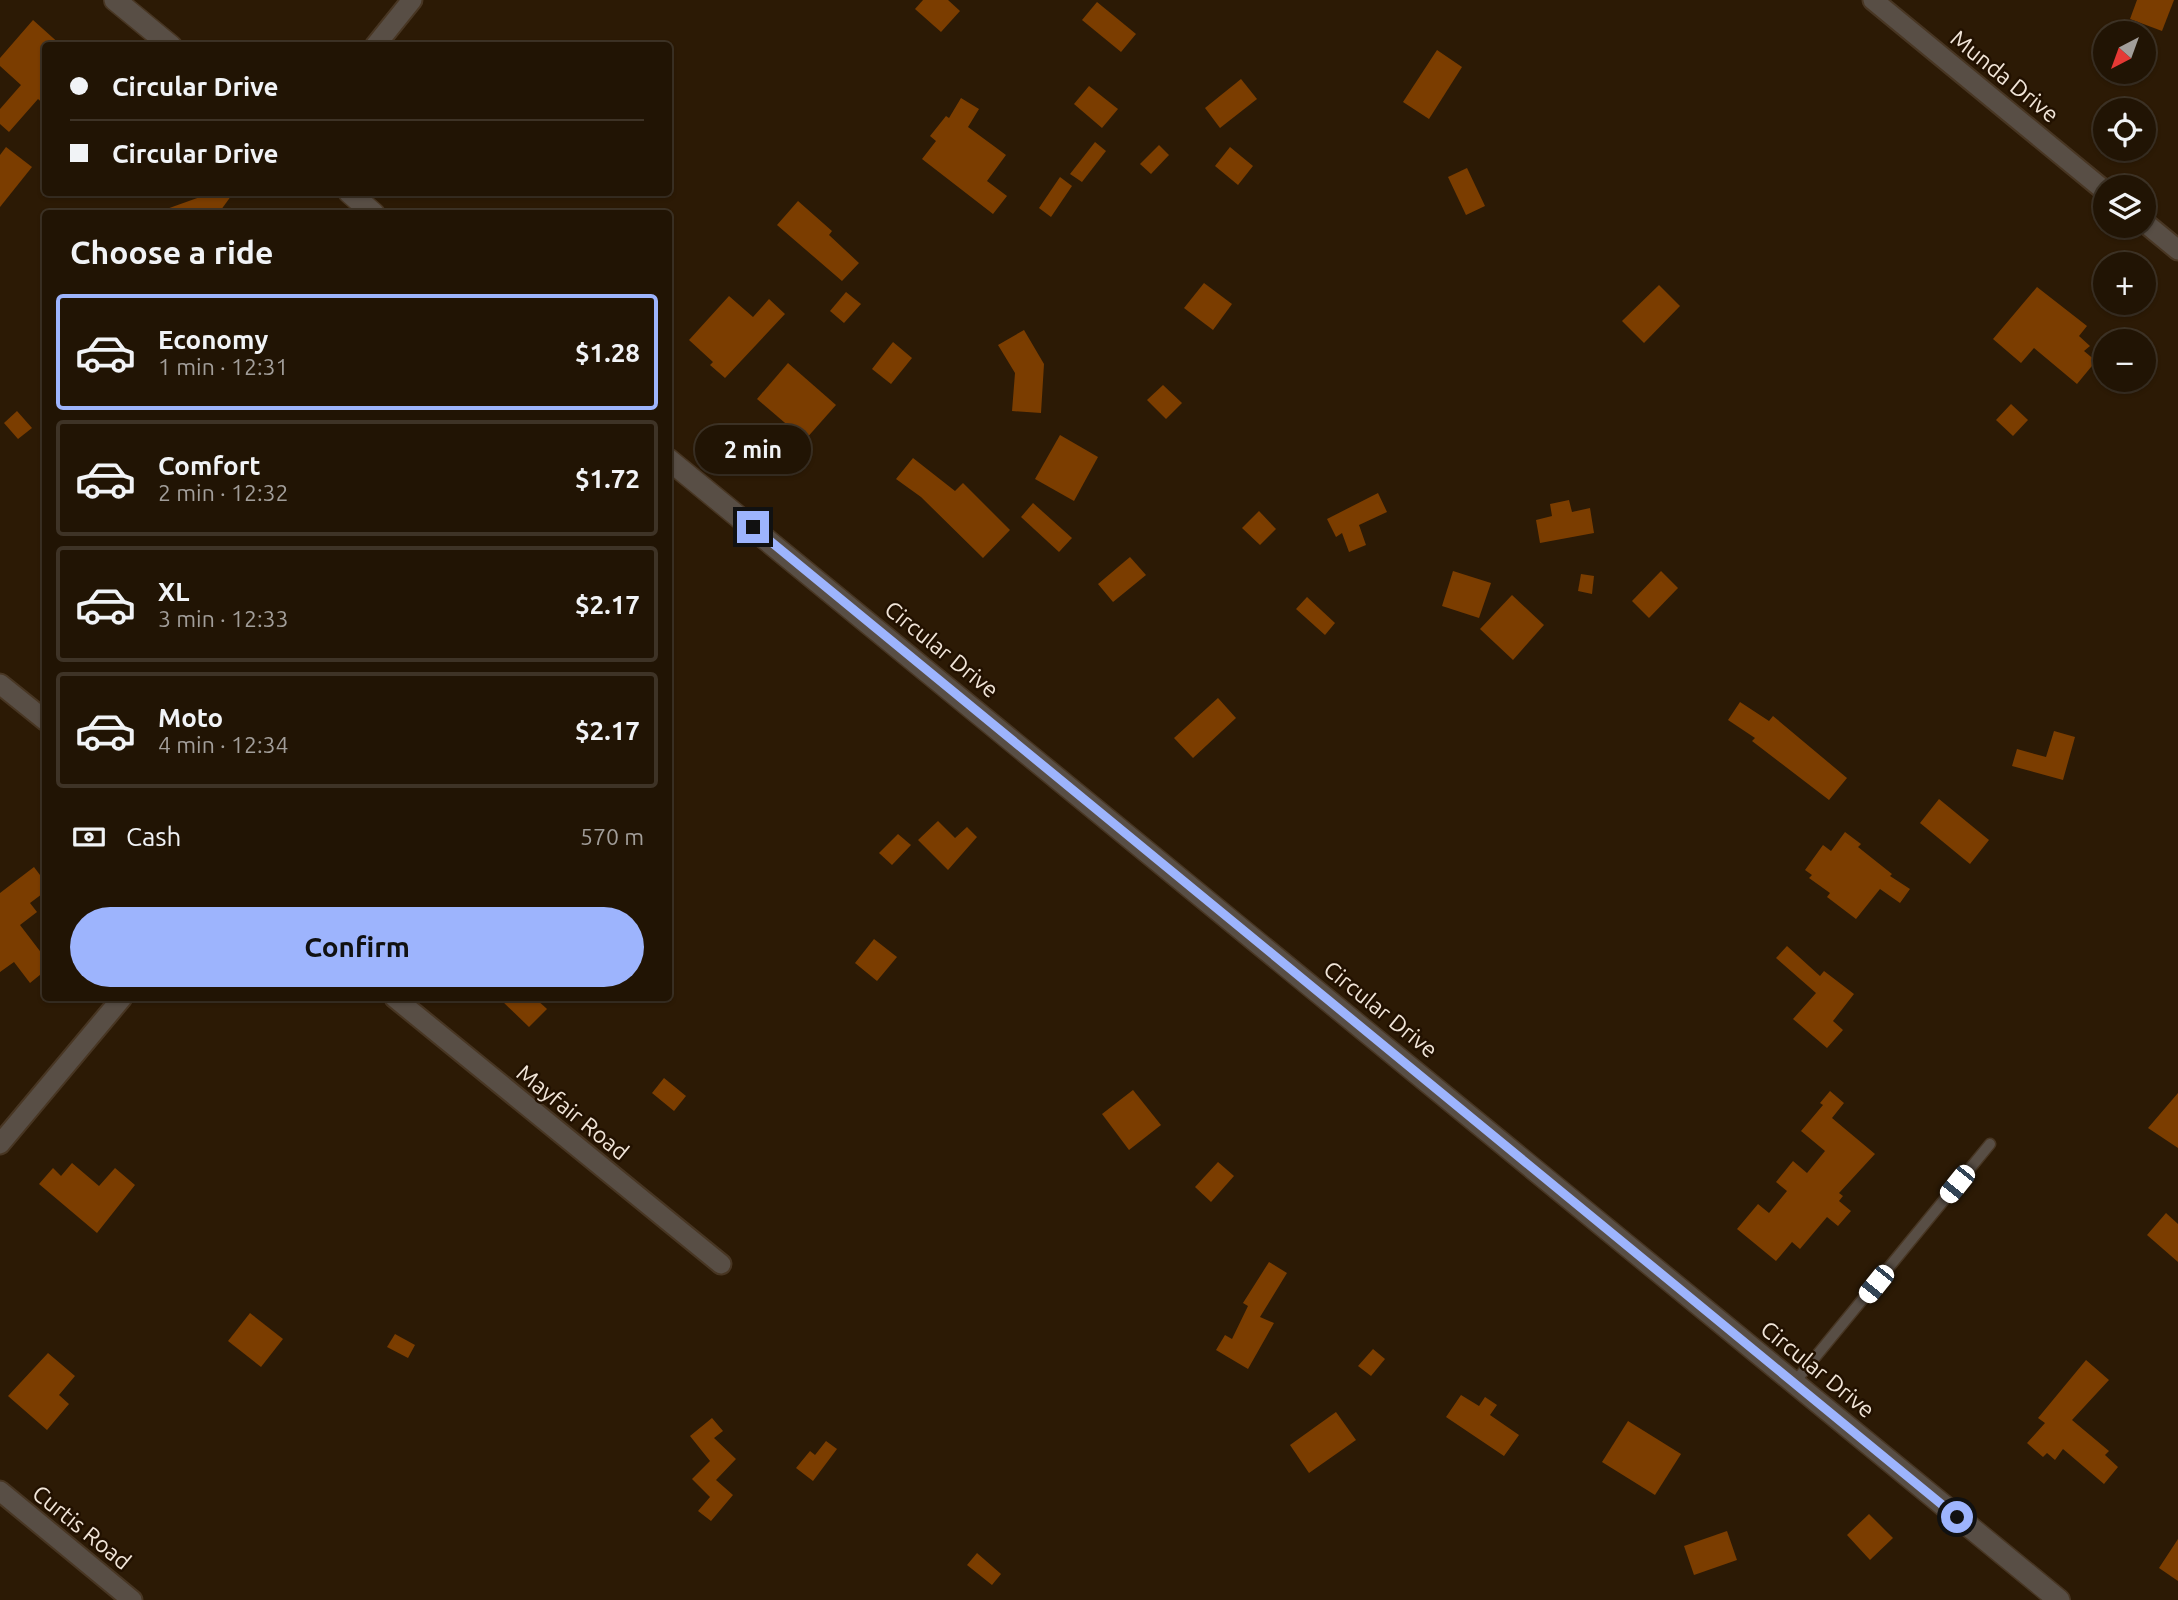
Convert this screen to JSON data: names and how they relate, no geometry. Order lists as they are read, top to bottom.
{
  "streets": {
    "street": [
      "Munda Drive",
      "Circular Drive",
      "Mayfair Road",
      "Curtis Road"
    ]
  },
  "north": "bottom left",
  "page": {
    "map_buttons": ["+", "−"],
    "banner": ["Circular Drive", "Circular Drive"],
    "heading": "Choose a ride",
    "list": [
      {
        "name": "Economy",
        "note": "1 min · 12:31",
        "value": "$1.28"
      },
      {
        "name": "Comfort",
        "note": "2 min · 12:32",
        "value": "$1.72"
      },
      {
        "name": "XL",
        "note": "3 min · 12:33",
        "value": "$2.17"
      },
      {
        "name": "Moto",
        "note": "4 min · 12:34",
        "value": "$2.17"
      }
    ],
    "bubble": "2 min",
    "pay": ["Cash", "570 m"],
    "buttons": "Confirm"
  }
}
